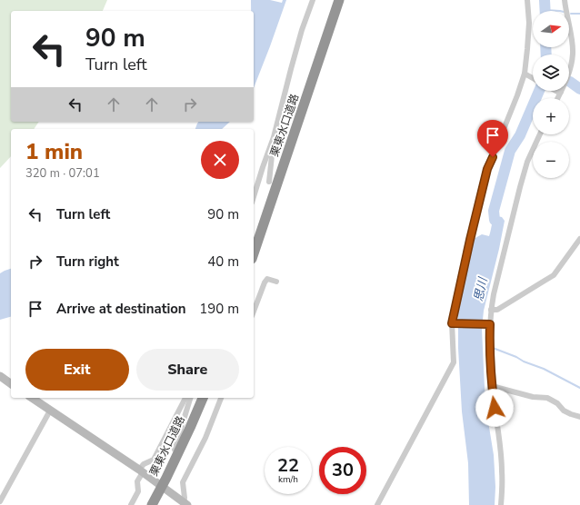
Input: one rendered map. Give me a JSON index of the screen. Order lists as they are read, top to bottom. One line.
{"streets":{"highway":["栗東水口道路"]},"water":["思川"],"north":"right","page":{"map_buttons":["+","−"],"turn":["90 m","Turn left"],"heading":["1 min","320 m · 07:01"],"list":[{"name":"Turn left","value":"90 m"},{"name":"Turn right","value":"40 m"},{"name":"Arrive at destination","value":"190 m"}],"buttons":["Exit","Share"],"speed":"22 km/h","limit":"30"}}
